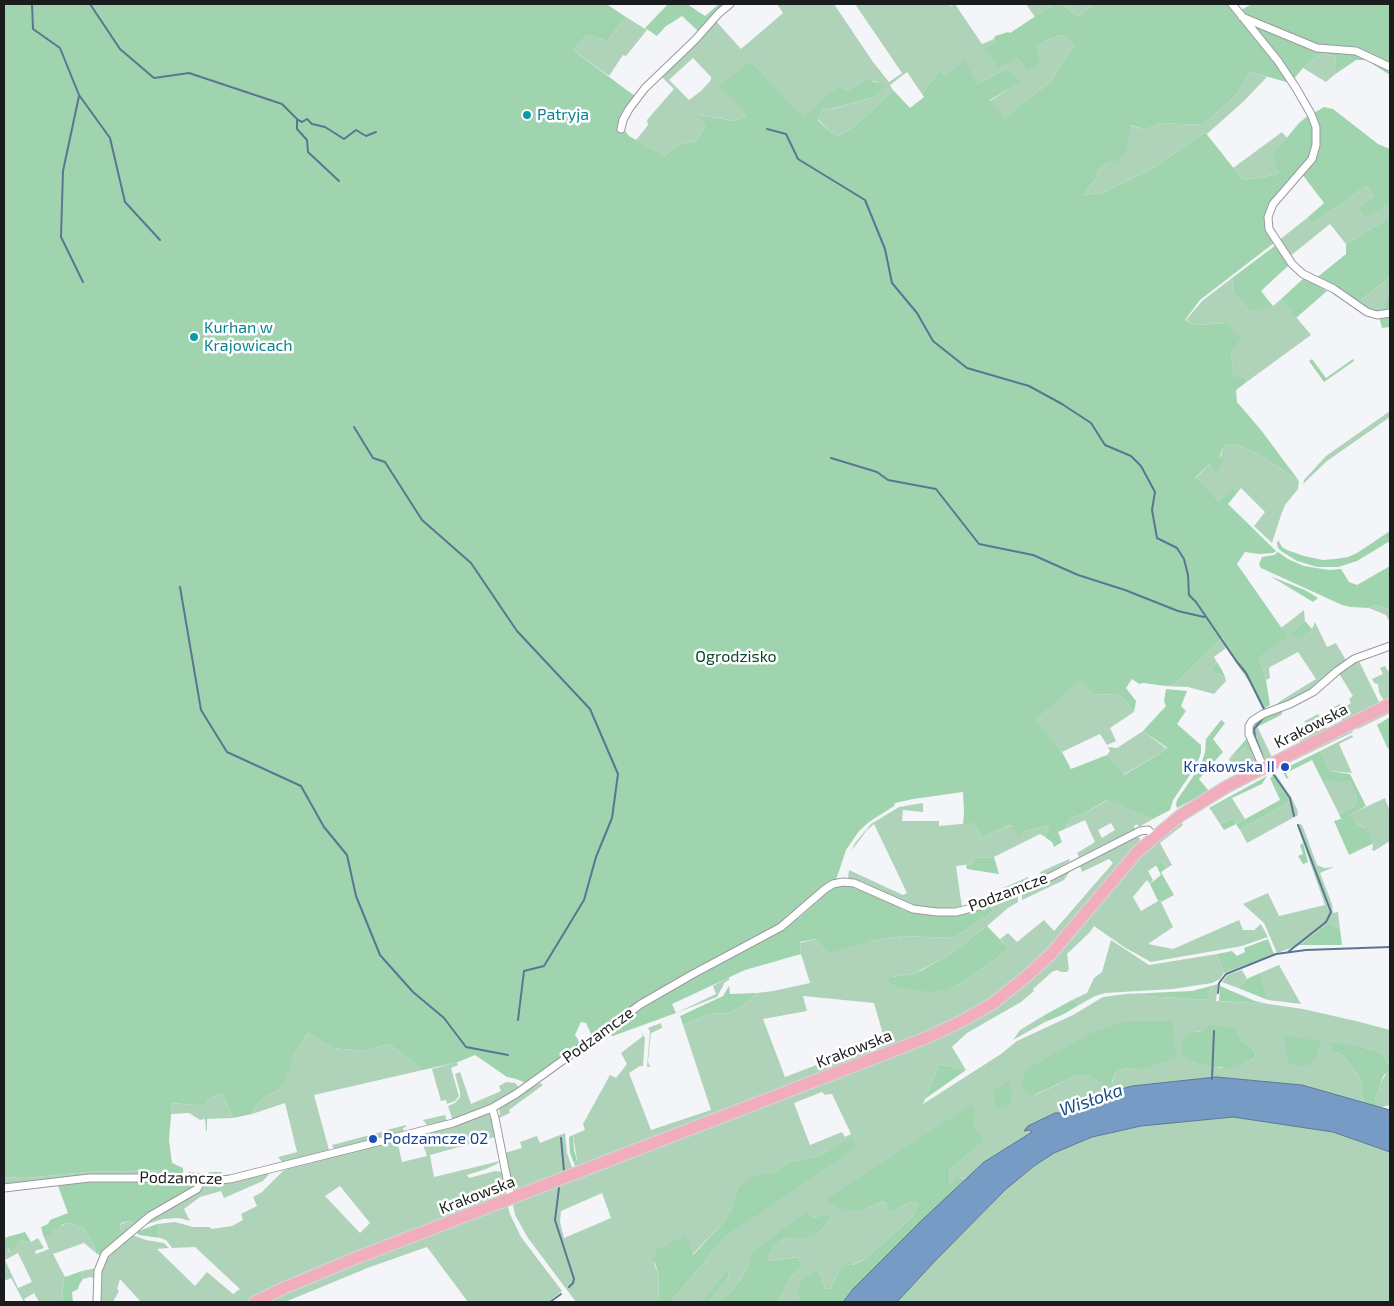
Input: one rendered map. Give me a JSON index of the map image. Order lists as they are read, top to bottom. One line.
{"streets":{"main road":["Krakowska"],"street":["Podzamcze"]},"crossings":[["Krakowska","Podzamcze"]],"water":["Wisłoka"],"parks":["Ogrodzisko"],"places":["Patryja","Kurhan w Krajowicach","Krakowska II","Podzamcze 02"]}
